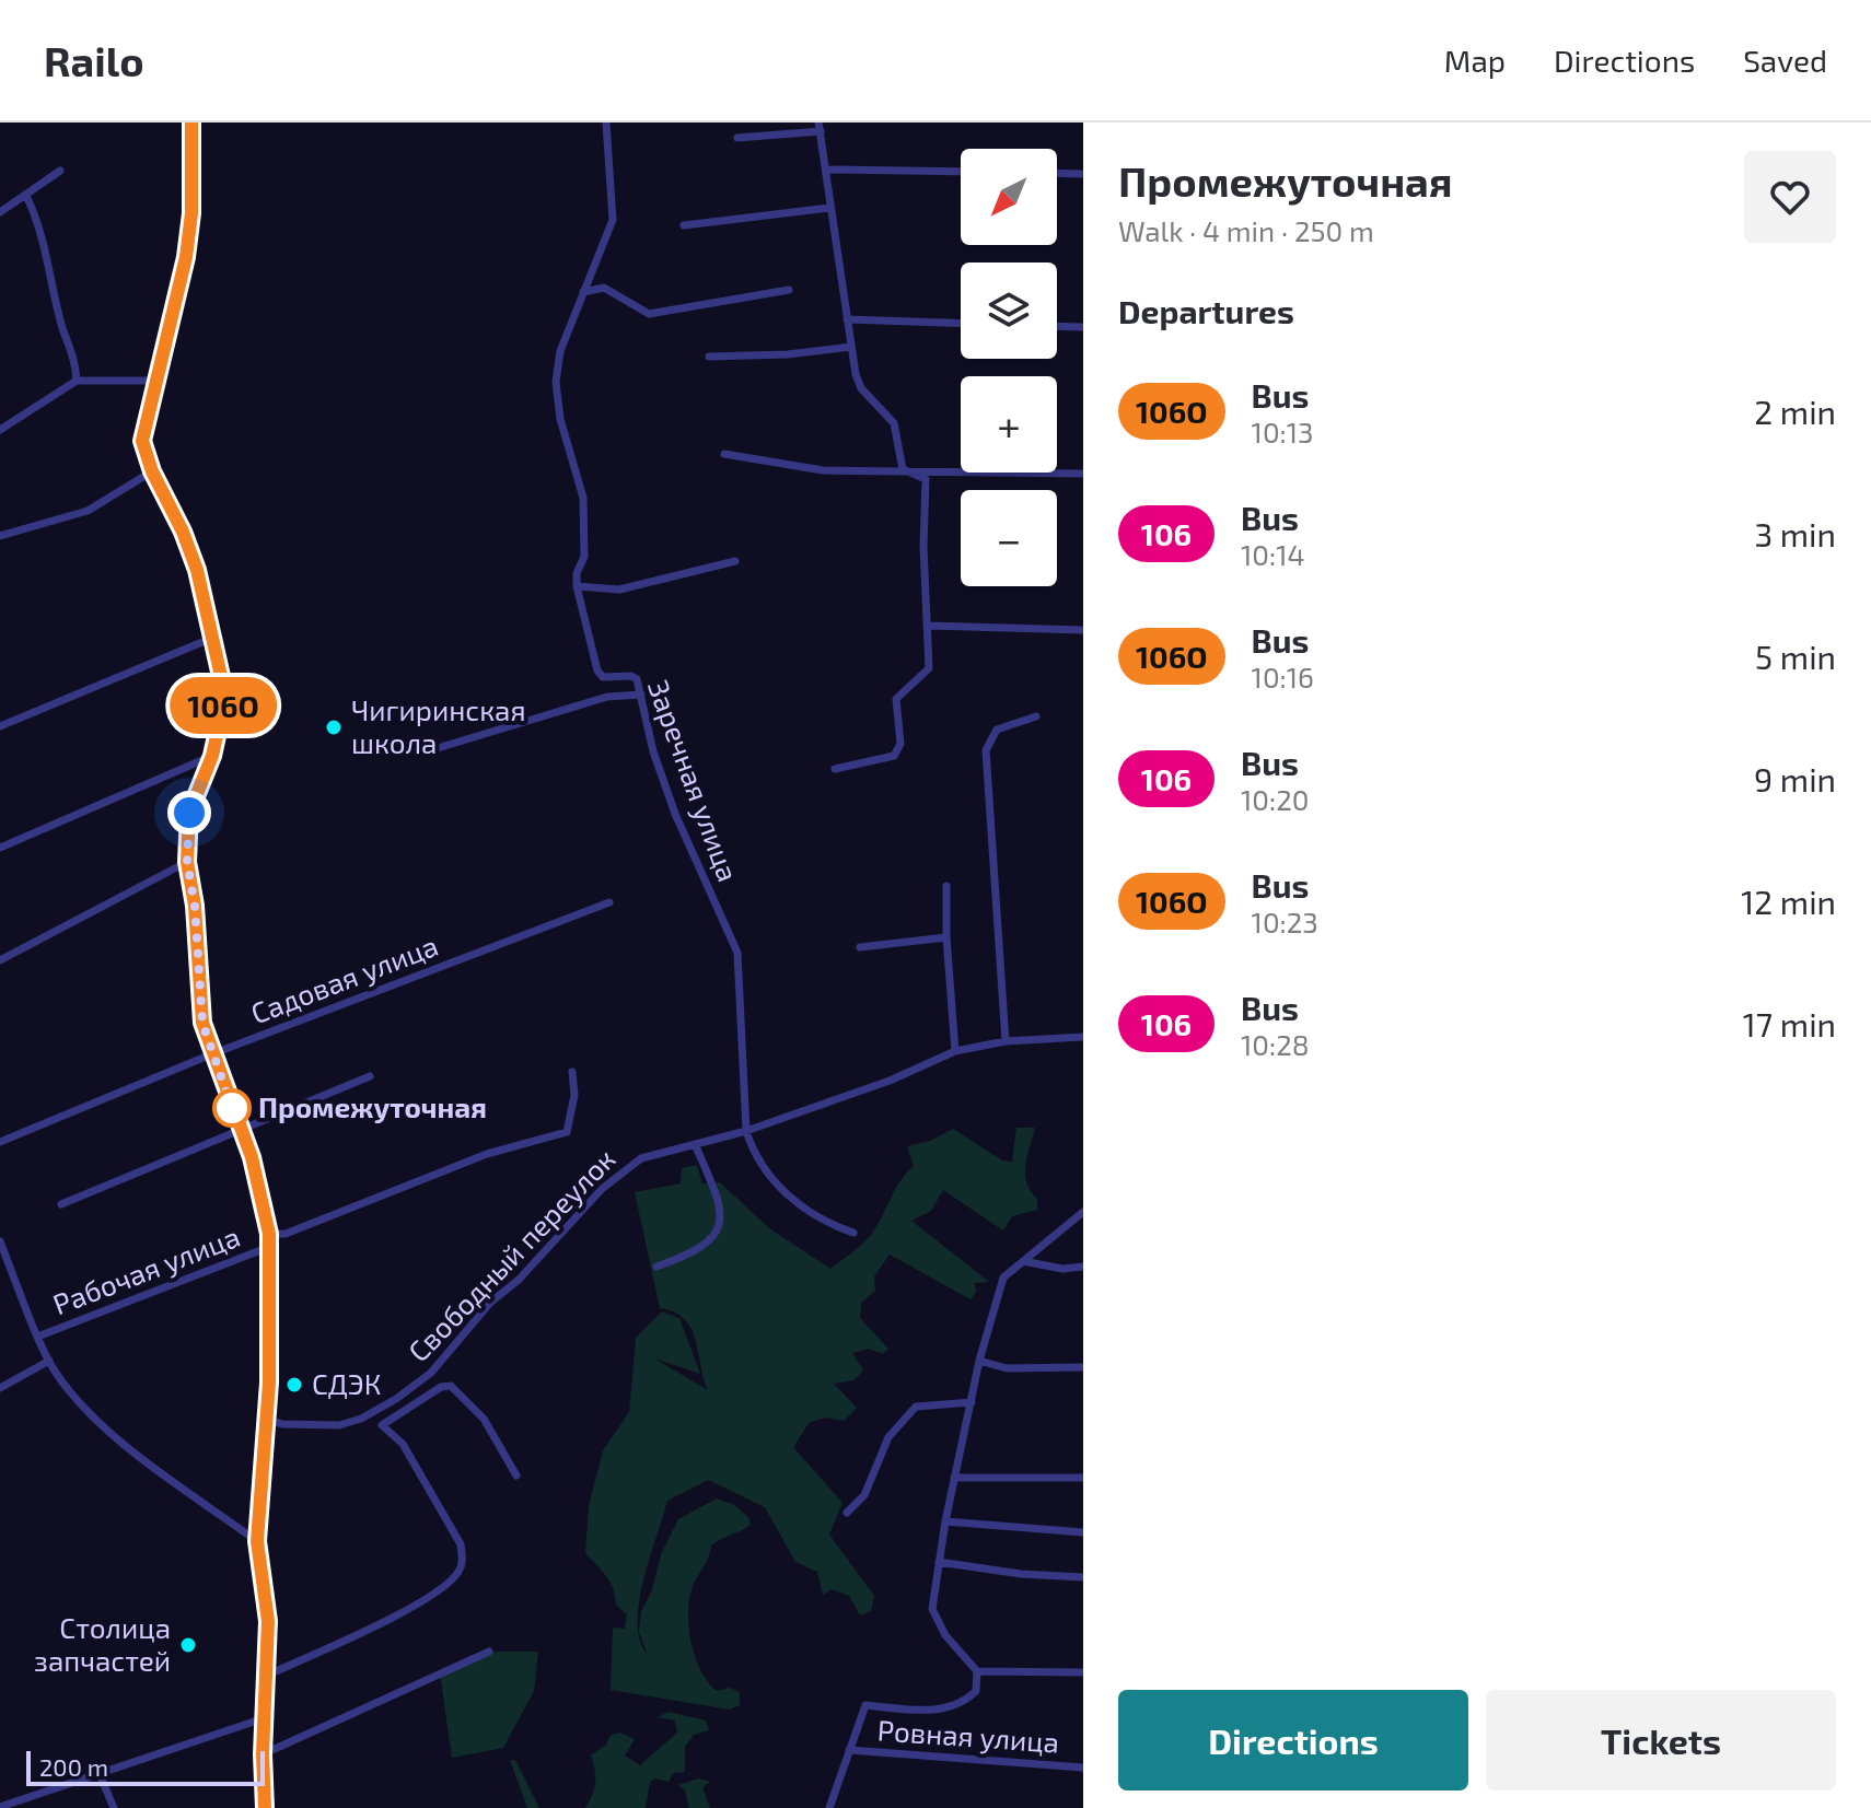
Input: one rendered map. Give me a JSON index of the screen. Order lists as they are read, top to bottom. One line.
{"streets":{"street":["Заречная улица","Садовая улица","Свободный переулок","Рабочая улица","Ровная улица"]},"crossings":[["Заречная улица","Свободный переулок"]],"places":["Чигиринская школа","Промежуточная","СДЭК","Столица запчастей"],"lines":["bus line 106О"],"scale_bar":"200 m","north":"bottom left","page":{"header":"Railo","nav":["Map","Directions","Saved"],"on_map":"106О","heading":[["Промежуточная","Walk · 4 min · 250 m"],"Departures"],"map_buttons":["+","−"],"list":[{"mark":"106О","name":"Bus","note":"10:13","value":"2 min"},{"mark":"106","name":"Bus","note":"10:14","value":"3 min"},{"mark":"106О","name":"Bus","note":"10:16","value":"5 min"},{"mark":"106","name":"Bus","note":"10:20","value":"9 min"},{"mark":"106О","name":"Bus","note":"10:23","value":"12 min"},{"mark":"106","name":"Bus","note":"10:28","value":"17 min"}],"buttons":["Directions","Tickets"],"scale":"200 m"}}
